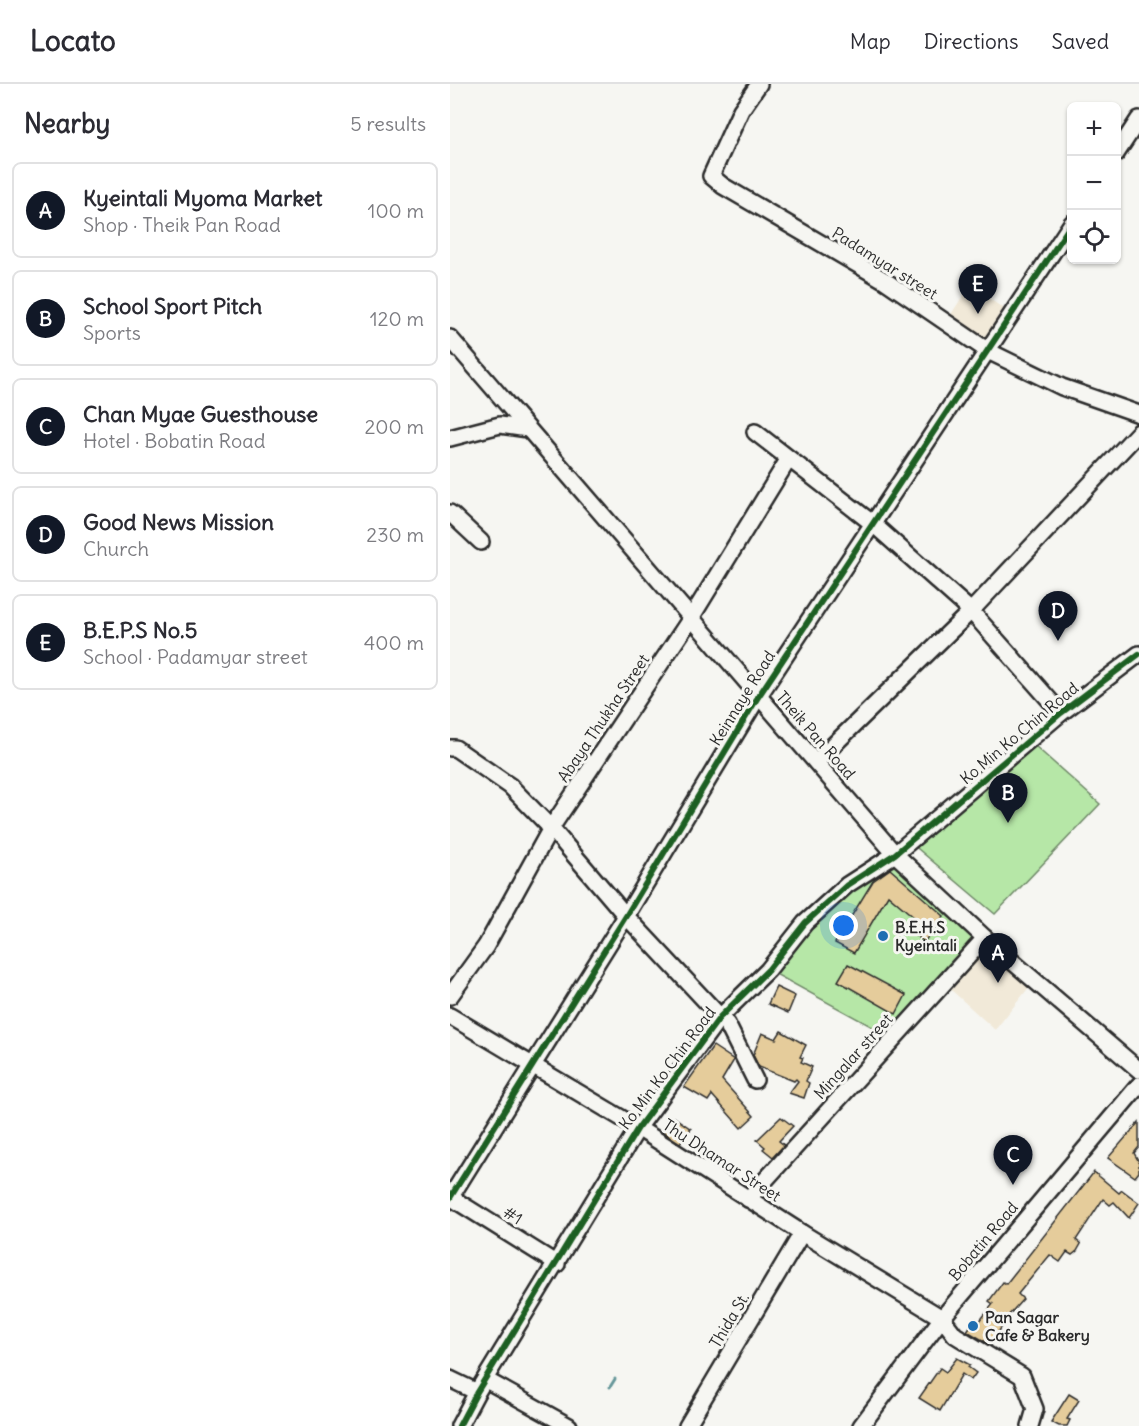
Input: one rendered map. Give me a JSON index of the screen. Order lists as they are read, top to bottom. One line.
{"streets":{"street":["Padamyar street","Keinnaye Road","Abaya Thukha Street","Ko Min Ko Chin Road","Theik Pan Road","Mingalar street","Thu Dhamar Street","#1","Bobatin Road","Thida St."]},"crossings":[["Padamyar street","Keinnaye Road"],["Keinnaye Road","Theik Pan Road"],["Keinnaye Road","Thu Dhamar Street"],["Keinnaye Road","#1"],["Abaya Thukha Street","Theik Pan Road"],["Ko Min Ko Chin Road","Theik Pan Road"],["Ko Min Ko Chin Road","Thu Dhamar Street"],["Ko Min Ko Chin Road","#1"],["Theik Pan Road","Mingalar street"],["Mingalar street","Thu Dhamar Street"],["Thu Dhamar Street","Bobatin Road"],["Thu Dhamar Street","Thida St."]],"places":["B.E.H.S Kyeintali","Pan Sagar Cafe & Bakery"],"page":{"header":"Locato","nav":["Map","Directions","Saved"],"heading":["Nearby","5 results"],"map_buttons":["+","−"],"list":[{"mark":"A","name":"Kyeintali Myoma Market","note":"Shop · Theik Pan Road","value":"100 m"},{"mark":"B","name":"School Sport Pitch","note":"Sports","value":"120 m"},{"mark":"C","name":"Chan Myae Guesthouse","note":"Hotel · Bobatin Road","value":"200 m"},{"mark":"D","name":"Good News Mission","note":"Church","value":"230 m"},{"mark":"E","name":"B.E.P.S No.5","note":"School · Padamyar street","value":"400 m"}],"pins":["E","D","B","A","C"]}}
